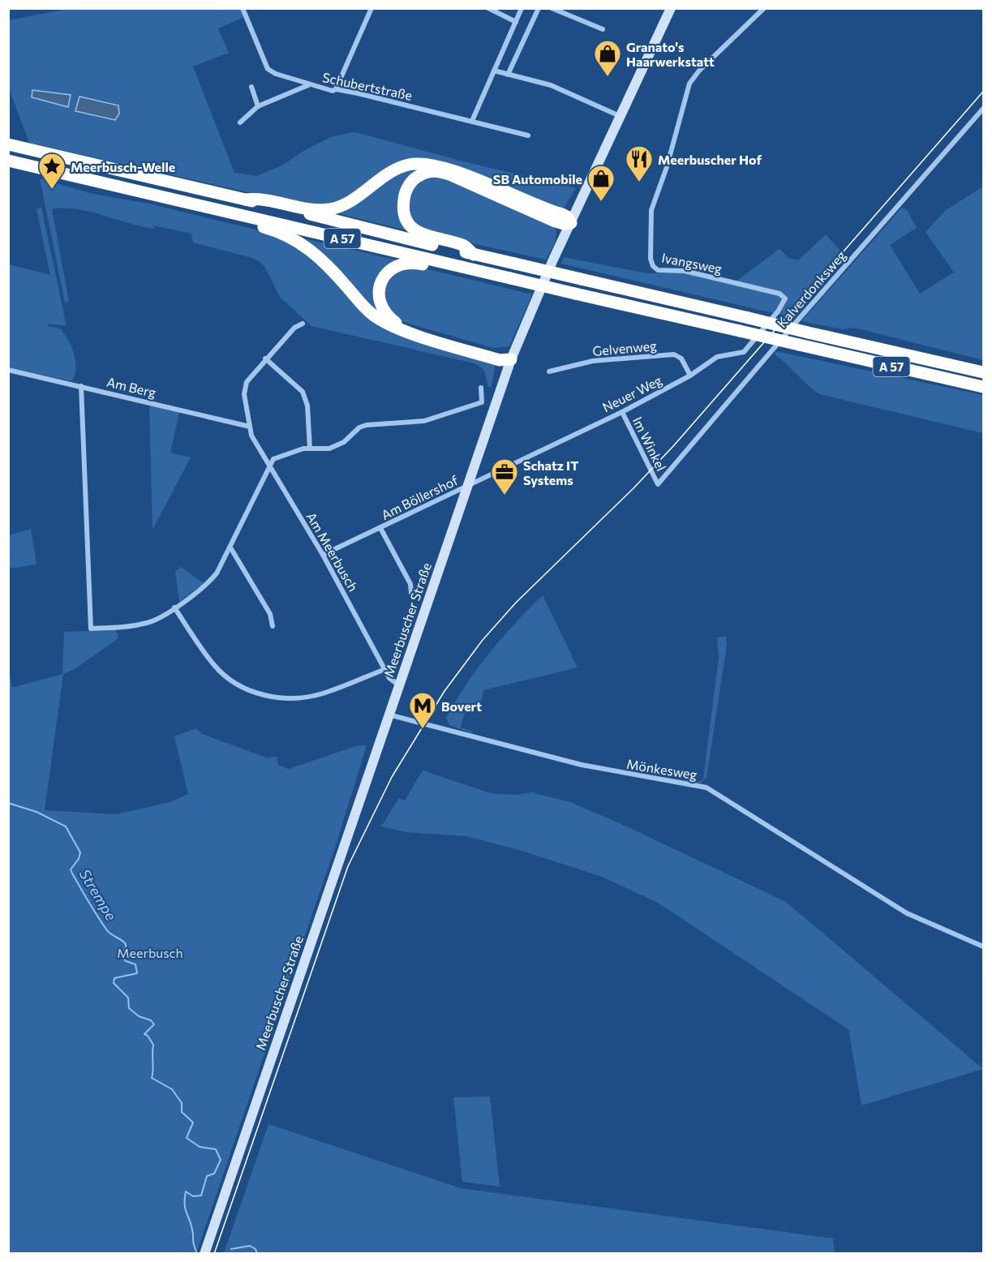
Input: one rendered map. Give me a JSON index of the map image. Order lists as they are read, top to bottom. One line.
{"streets":{"highway":["A 57"],"main road":["Meerbuscher Straße"],"street":["Schubertstraße","Ivangsweg","Kalverdonksweg","Gelvenweg","Am Berg","Neuer Weg","Im Winkel","Am Böllershof","Am Meerbusch","Mönkesweg"]},"crossings":[["Ivangsweg","Neuer Weg"],["Kalverdonksweg","Im Winkel"],["Gelvenweg","Neuer Weg"],["Am Berg","Am Meerbusch"],["Neuer Weg","Im Winkel"],["Neuer Weg","Am Böllershof"],["Neuer Weg","Meerbuscher Straße"],["Am Böllershof","Am Meerbusch"],["Am Böllershof","Meerbuscher Straße"],["Am Meerbusch","Meerbuscher Straße"],["Meerbuscher Straße","Mönkesweg"]],"water":["Strempe"],"parks":["Meerbusch"],"places":{"shop":["Granato's Haarwerkstatt","SB Automobile"],"restaurant":["Meerbuscher Hof"],"place":["Meerbusch-Welle"],"office":["Schatz IT Systems"],"metro station":["Bovert"]}}
